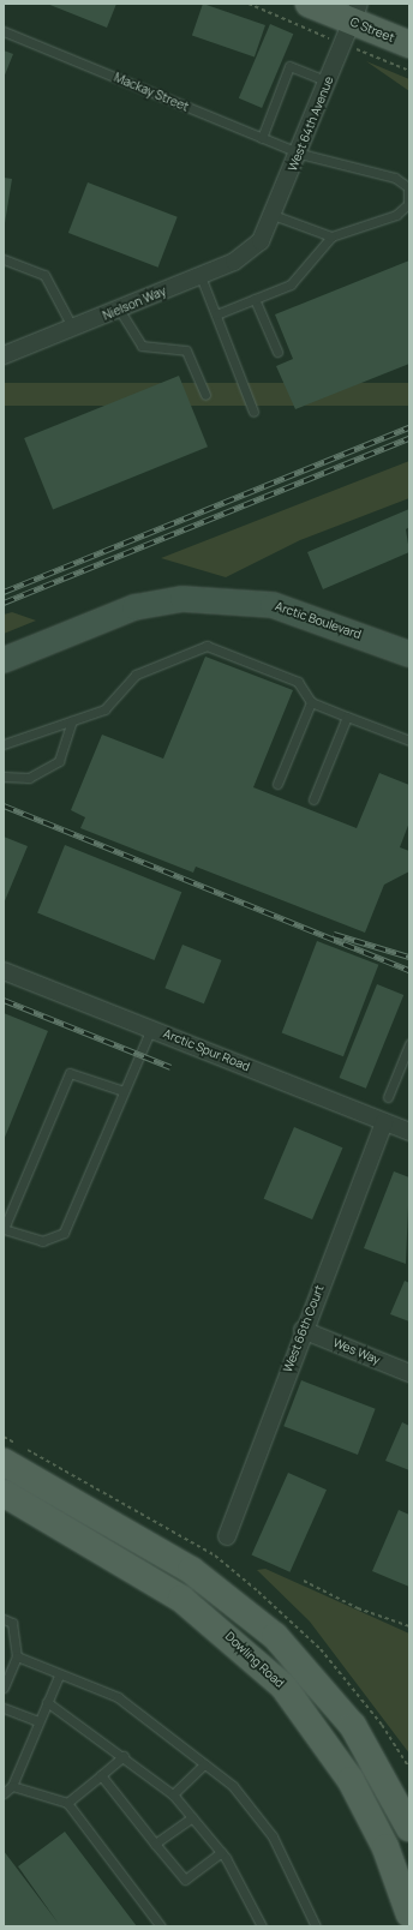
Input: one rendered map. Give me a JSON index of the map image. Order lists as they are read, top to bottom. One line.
{"streets":{"main road":["C Street","Arctic Boulevard","Dowling Road"],"street":["West 64th Avenue","Nielson Way","Arctic Spur Road","West 66th Court","Wes Way"],"lane":["Mackay Street"]},"crossings":[["C Street","West 64th Avenue"],["Mackay Street","West 64th Avenue"],["West 64th Avenue","Nielson Way"],["Arctic Spur Road","West 66th Court"],["West 66th Court","Wes Way"]]}
